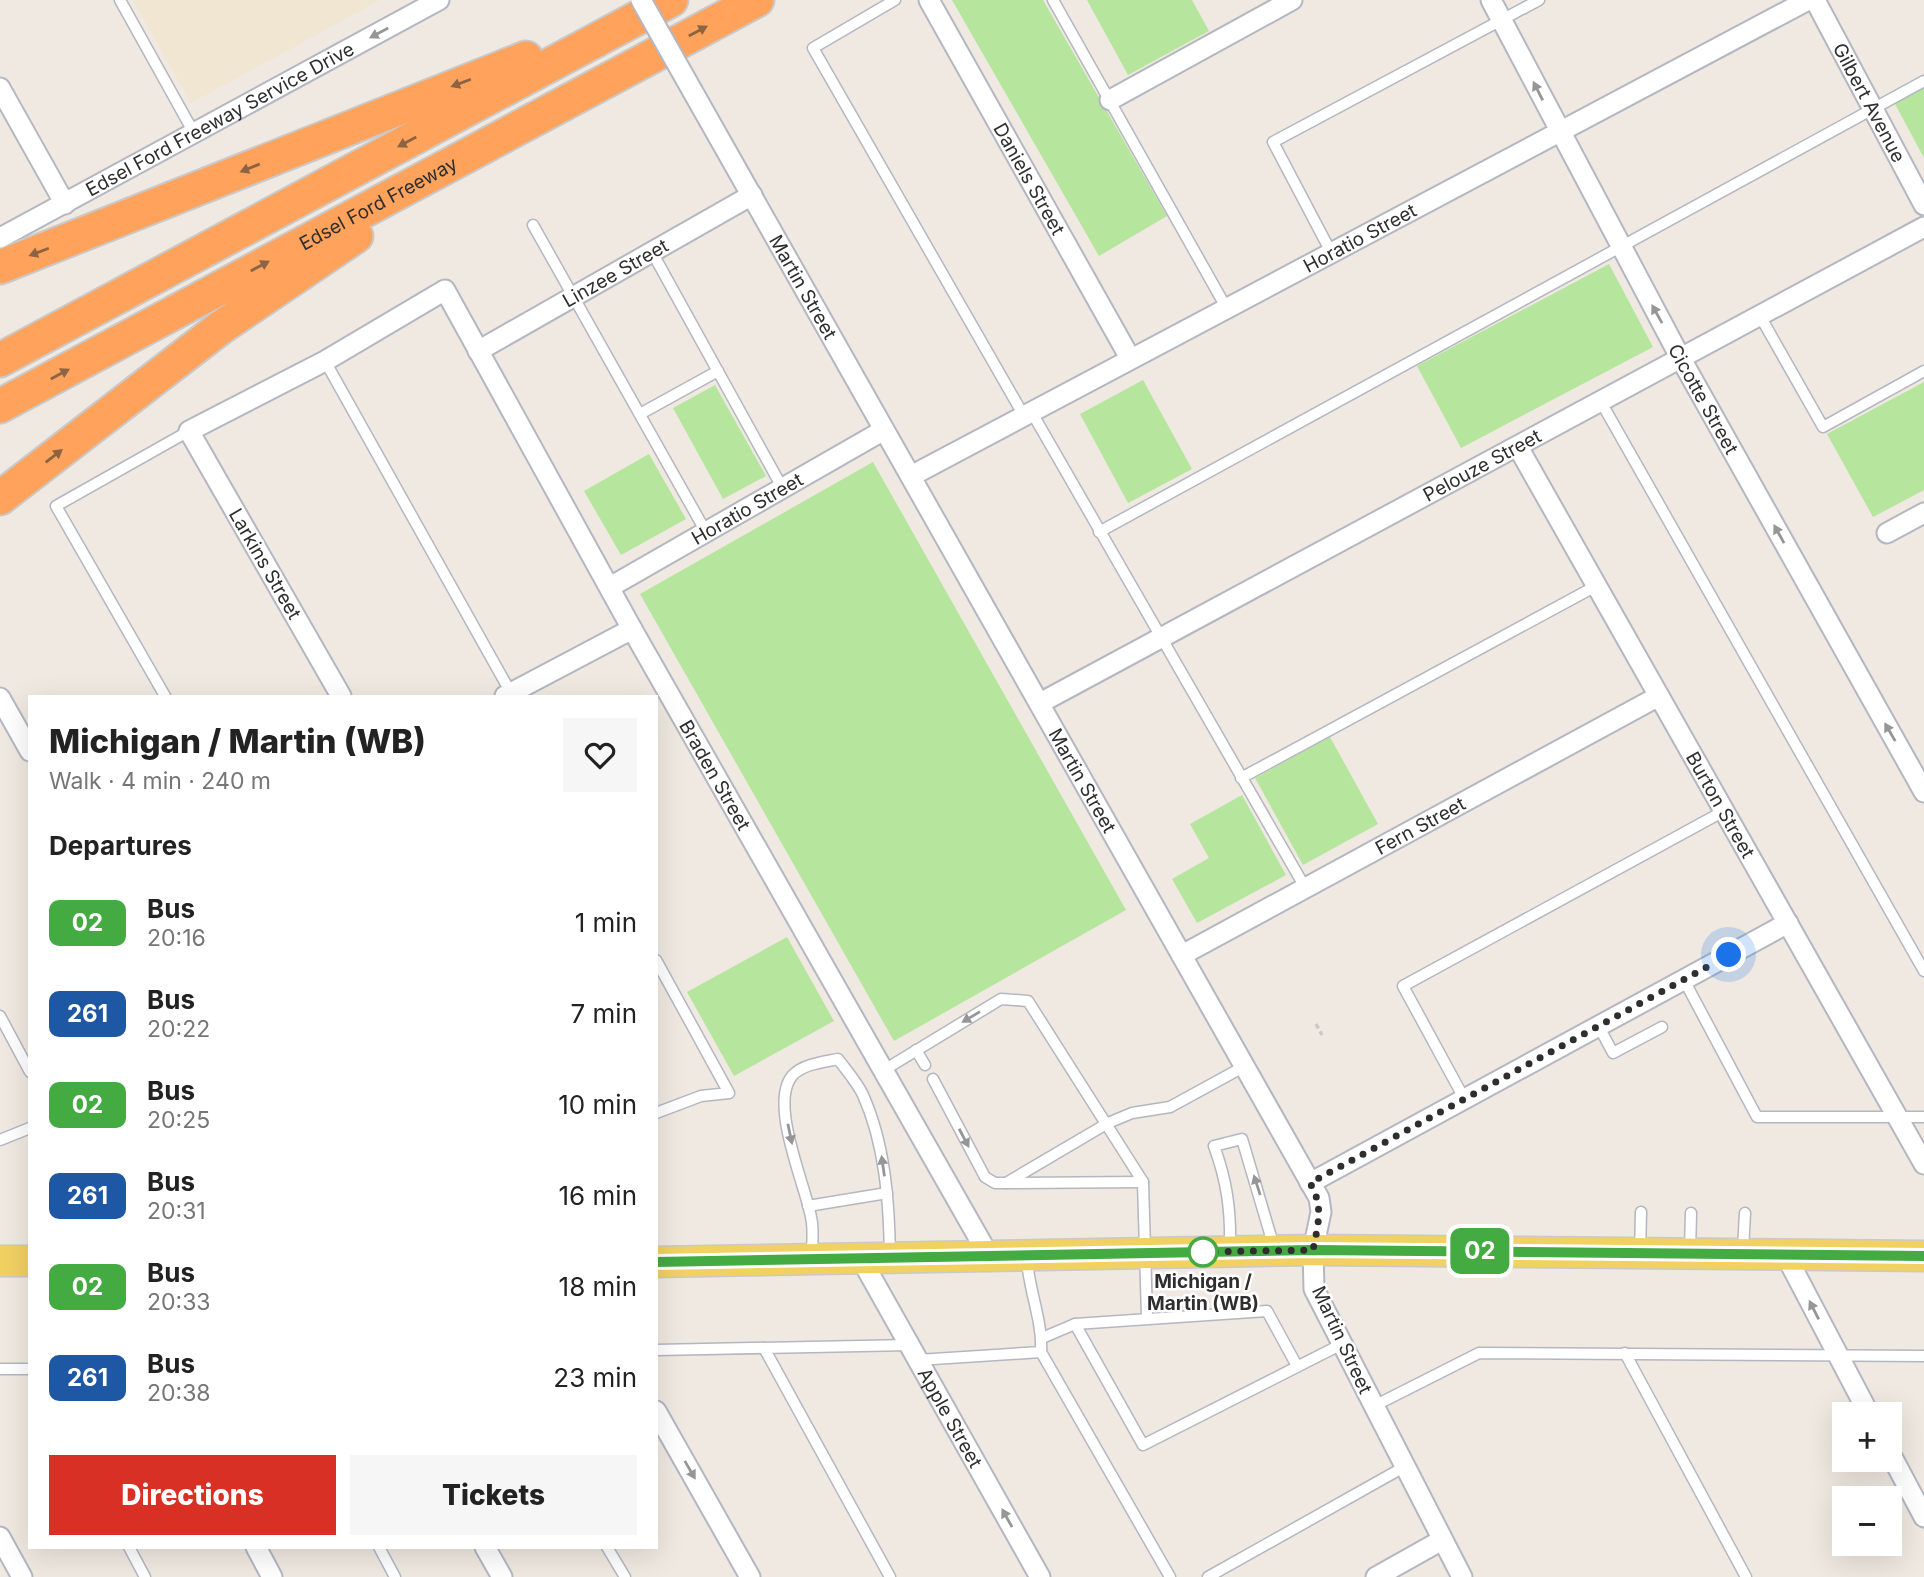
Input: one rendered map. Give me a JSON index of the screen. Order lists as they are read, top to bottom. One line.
{"streets":{"highway":["Edsel Ford Freeway"],"street":["Gilbert Avenue","Edsel Ford Freeway Service Drive","Daniels Street","Horatio Street","Linzee Street","Martin Street","Cicotte Street","Pelouze Street","Larkins Street","Braden Street","Burton Street","Fern Street","Apple Street"]},"crossings":[["Daniels Street","Horatio Street"],["Horatio Street","Martin Street"],["Horatio Street","Cicotte Street"],["Horatio Street","Braden Street"],["Linzee Street","Martin Street"],["Linzee Street","Braden Street"],["Martin Street","Pelouze Street"],["Martin Street","Fern Street"],["Cicotte Street","Pelouze Street"],["Pelouze Street","Burton Street"],["Burton Street","Fern Street"]],"one_way":["Edsel Ford Freeway Service Drive","Cicotte Street","Apple Street"],"places":["Michigan / Martin (WB)"],"lines":["bus line 02"],"page":{"on_map":"02","heading":[["Michigan / Martin (WB)","Walk · 4 min · 240 m"],"Departures"],"list":[{"mark":"02","name":"Bus","note":"20:16","value":"1 min"},{"mark":"261","name":"Bus","note":"20:22","value":"7 min"},{"mark":"02","name":"Bus","note":"20:25","value":"10 min"},{"mark":"261","name":"Bus","note":"20:31","value":"16 min"},{"mark":"02","name":"Bus","note":"20:33","value":"18 min"},{"mark":"261","name":"Bus","note":"20:38","value":"23 min"}],"map_buttons":["+","−"],"buttons":["Directions","Tickets"]}}
